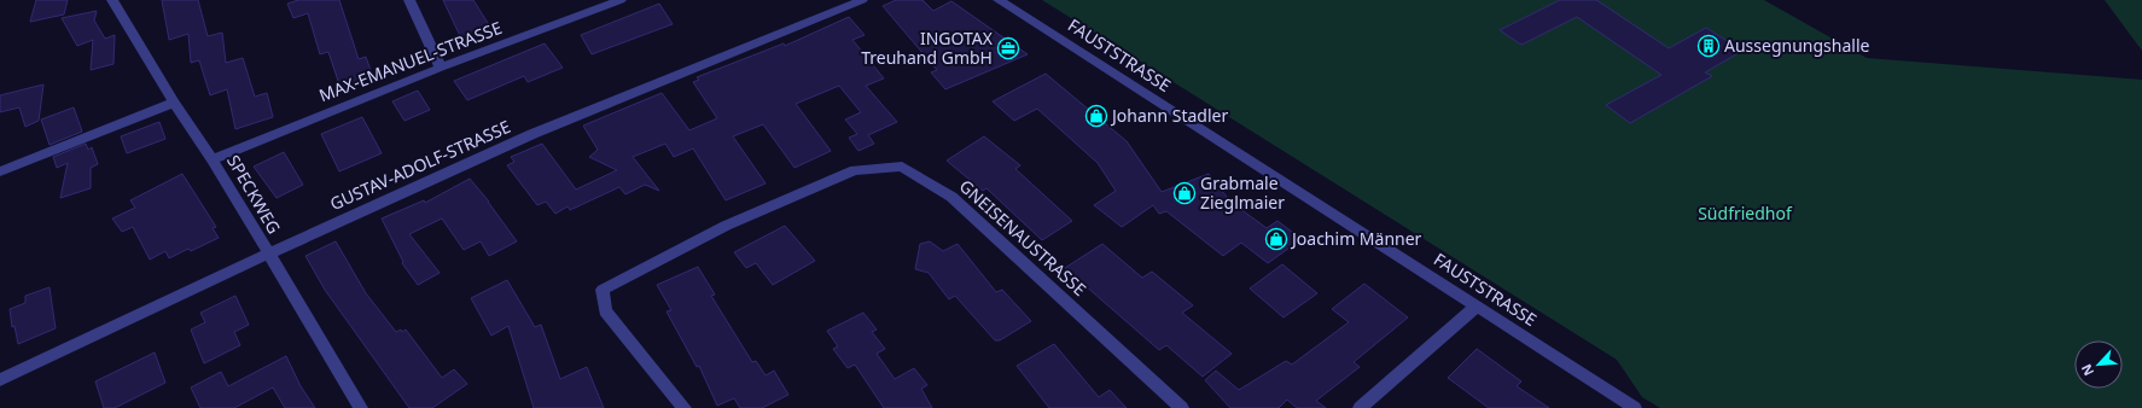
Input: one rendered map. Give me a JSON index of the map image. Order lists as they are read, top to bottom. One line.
{"streets":{"street":["FAUSTSTRASSE","MAX-EMANUEL-STRASSE","GUSTAV-ADOLF-STRASSE","SPECKWEG","GNEISENAUSTRASSE"]},"crossings":[["MAX-EMANUEL-STRASSE","SPECKWEG"],["GUSTAV-ADOLF-STRASSE","SPECKWEG"]],"parks":["Südfriedhof"],"places":{"building":["Aussegnungshalle"],"office":["INGOTAX Treuhand GmbH"],"shop":["Johann Stadler","Grabmale Zieglmaier","Joachim Männer"]},"north":"bottom left"}
